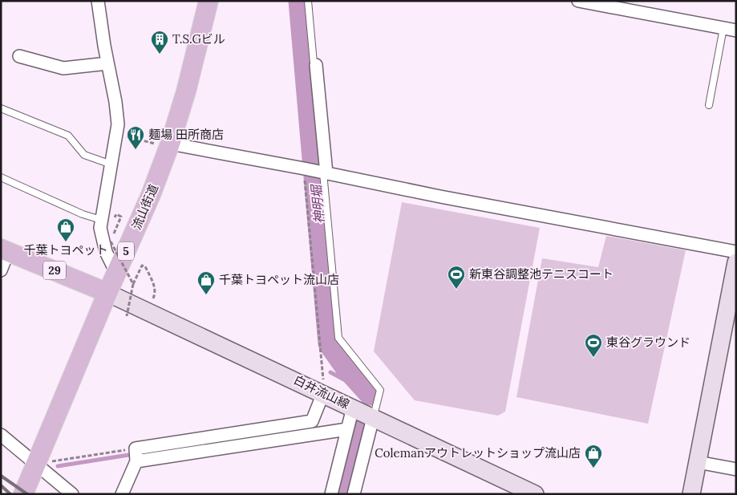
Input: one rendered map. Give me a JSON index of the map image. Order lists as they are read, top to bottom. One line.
{"streets":{"main road":["流山街道","5","29","白井流山線"]},"crossings":[["流山街道","29"],["流山街道","白井流山線"],["29","白井流山線"]],"water":["神明堀"],"places":{"building":["T.S.Gビル"],"restaurant":["麺場 田所商店"],"shop":["千葉トヨペット","千葉トヨペット流山店","Colemanアウトレットショップ流山店"],"sports":["新東谷調整池テニスコート","東谷グラウンド"]}}
